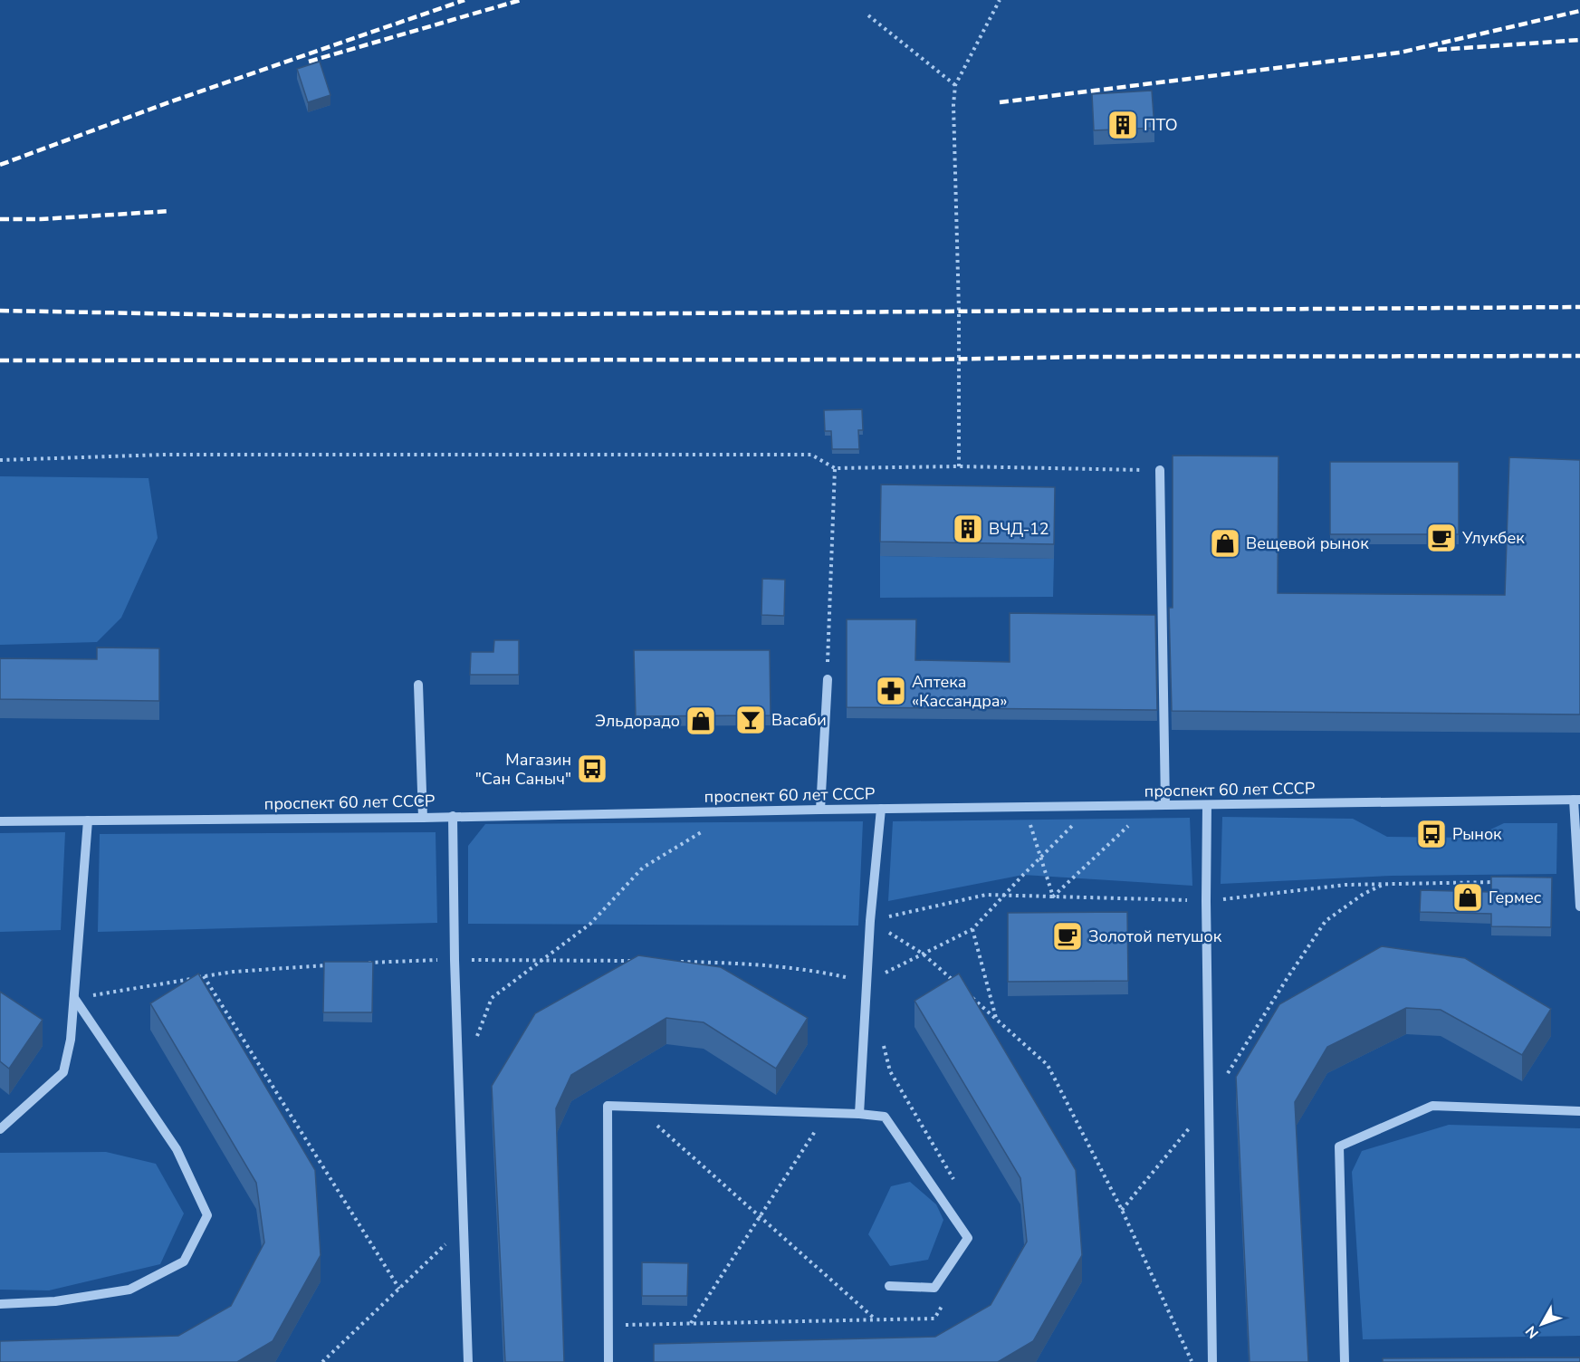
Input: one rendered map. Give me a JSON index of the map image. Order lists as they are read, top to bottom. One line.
{"streets":{"street":["проспект 60 лет СССР"]},"places":{"building":["ПТО","ВЧД-12"],"cafe":["Улукбек","Золотой петушок"],"shop":["Вещевой рынок","Эльдорадо","Гермес"],"pharmacy":["Аптека «Кассандра»"],"bar":["Васаби"],"bus stop":["Магазин \"Сан Саныч\"","Рынок"]},"north":"bottom left"}
